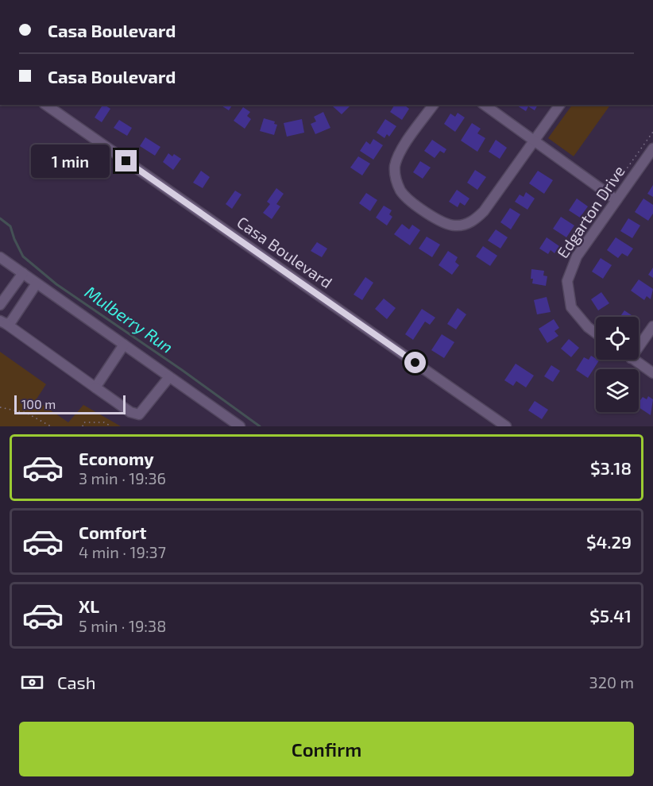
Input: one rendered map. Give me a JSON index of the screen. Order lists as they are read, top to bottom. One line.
{"streets":{"street":["Edgarton Drive","Casa Boulevard"]},"water":["Mulberry Run"],"scale_bar":"100 m","page":{"banner":["Casa Boulevard","Casa Boulevard"],"bubble":"1 min","scale":"100 m","list":[{"name":"Economy","note":"3 min · 19:36","value":"$3.18"},{"name":"Comfort","note":"4 min · 19:37","value":"$4.29"},{"name":"XL","note":"5 min · 19:38","value":"$5.41"}],"pay":["Cash","320 m"],"buttons":"Confirm"}}
